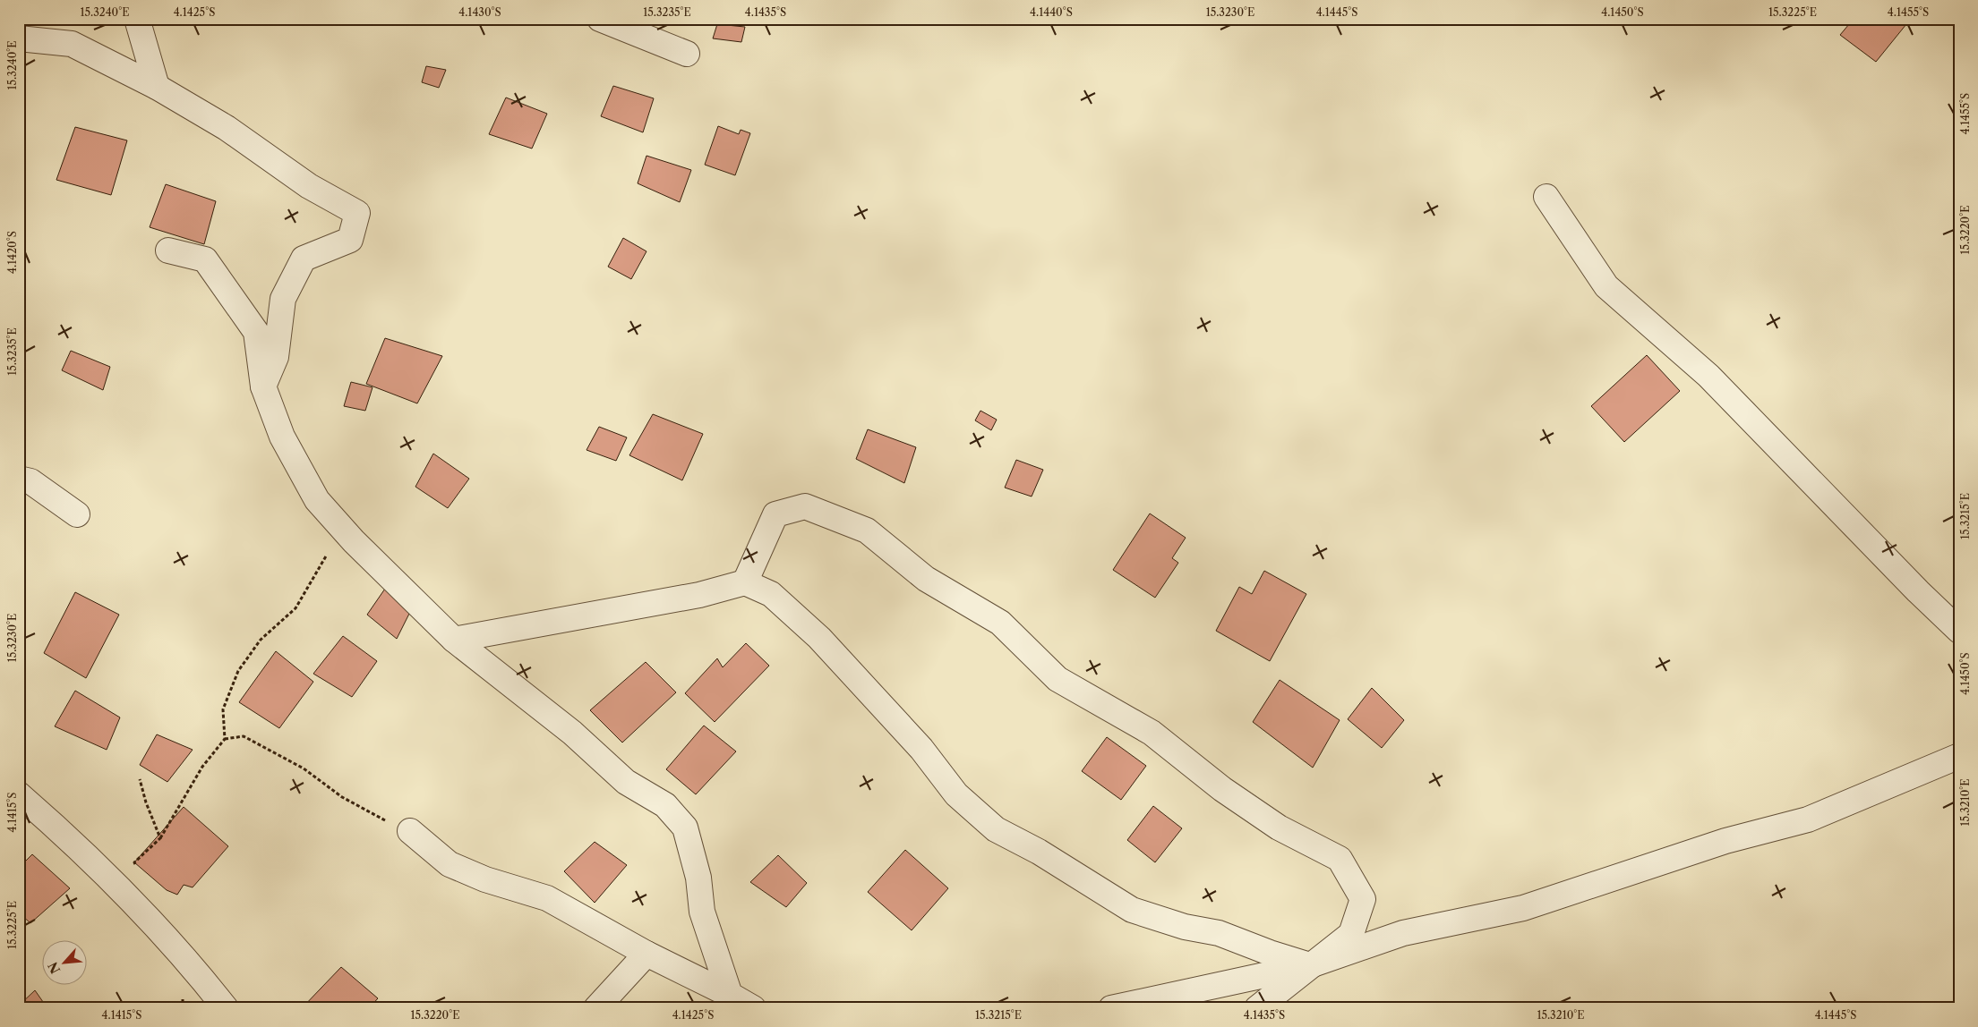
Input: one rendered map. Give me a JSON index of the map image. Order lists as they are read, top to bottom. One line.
{"north":"bottom left","coordinates":["15.3240°E","4.1425°S","4.1430°S","15.3235°E","4.1435°S","4.1440°S","15.3230°E","4.1445°S","4.1450°S","15.3225°E","4.1455°S","15.3220°E","4.1420°S","15.3215°E","15.3210°E","4.1415°S"]}
